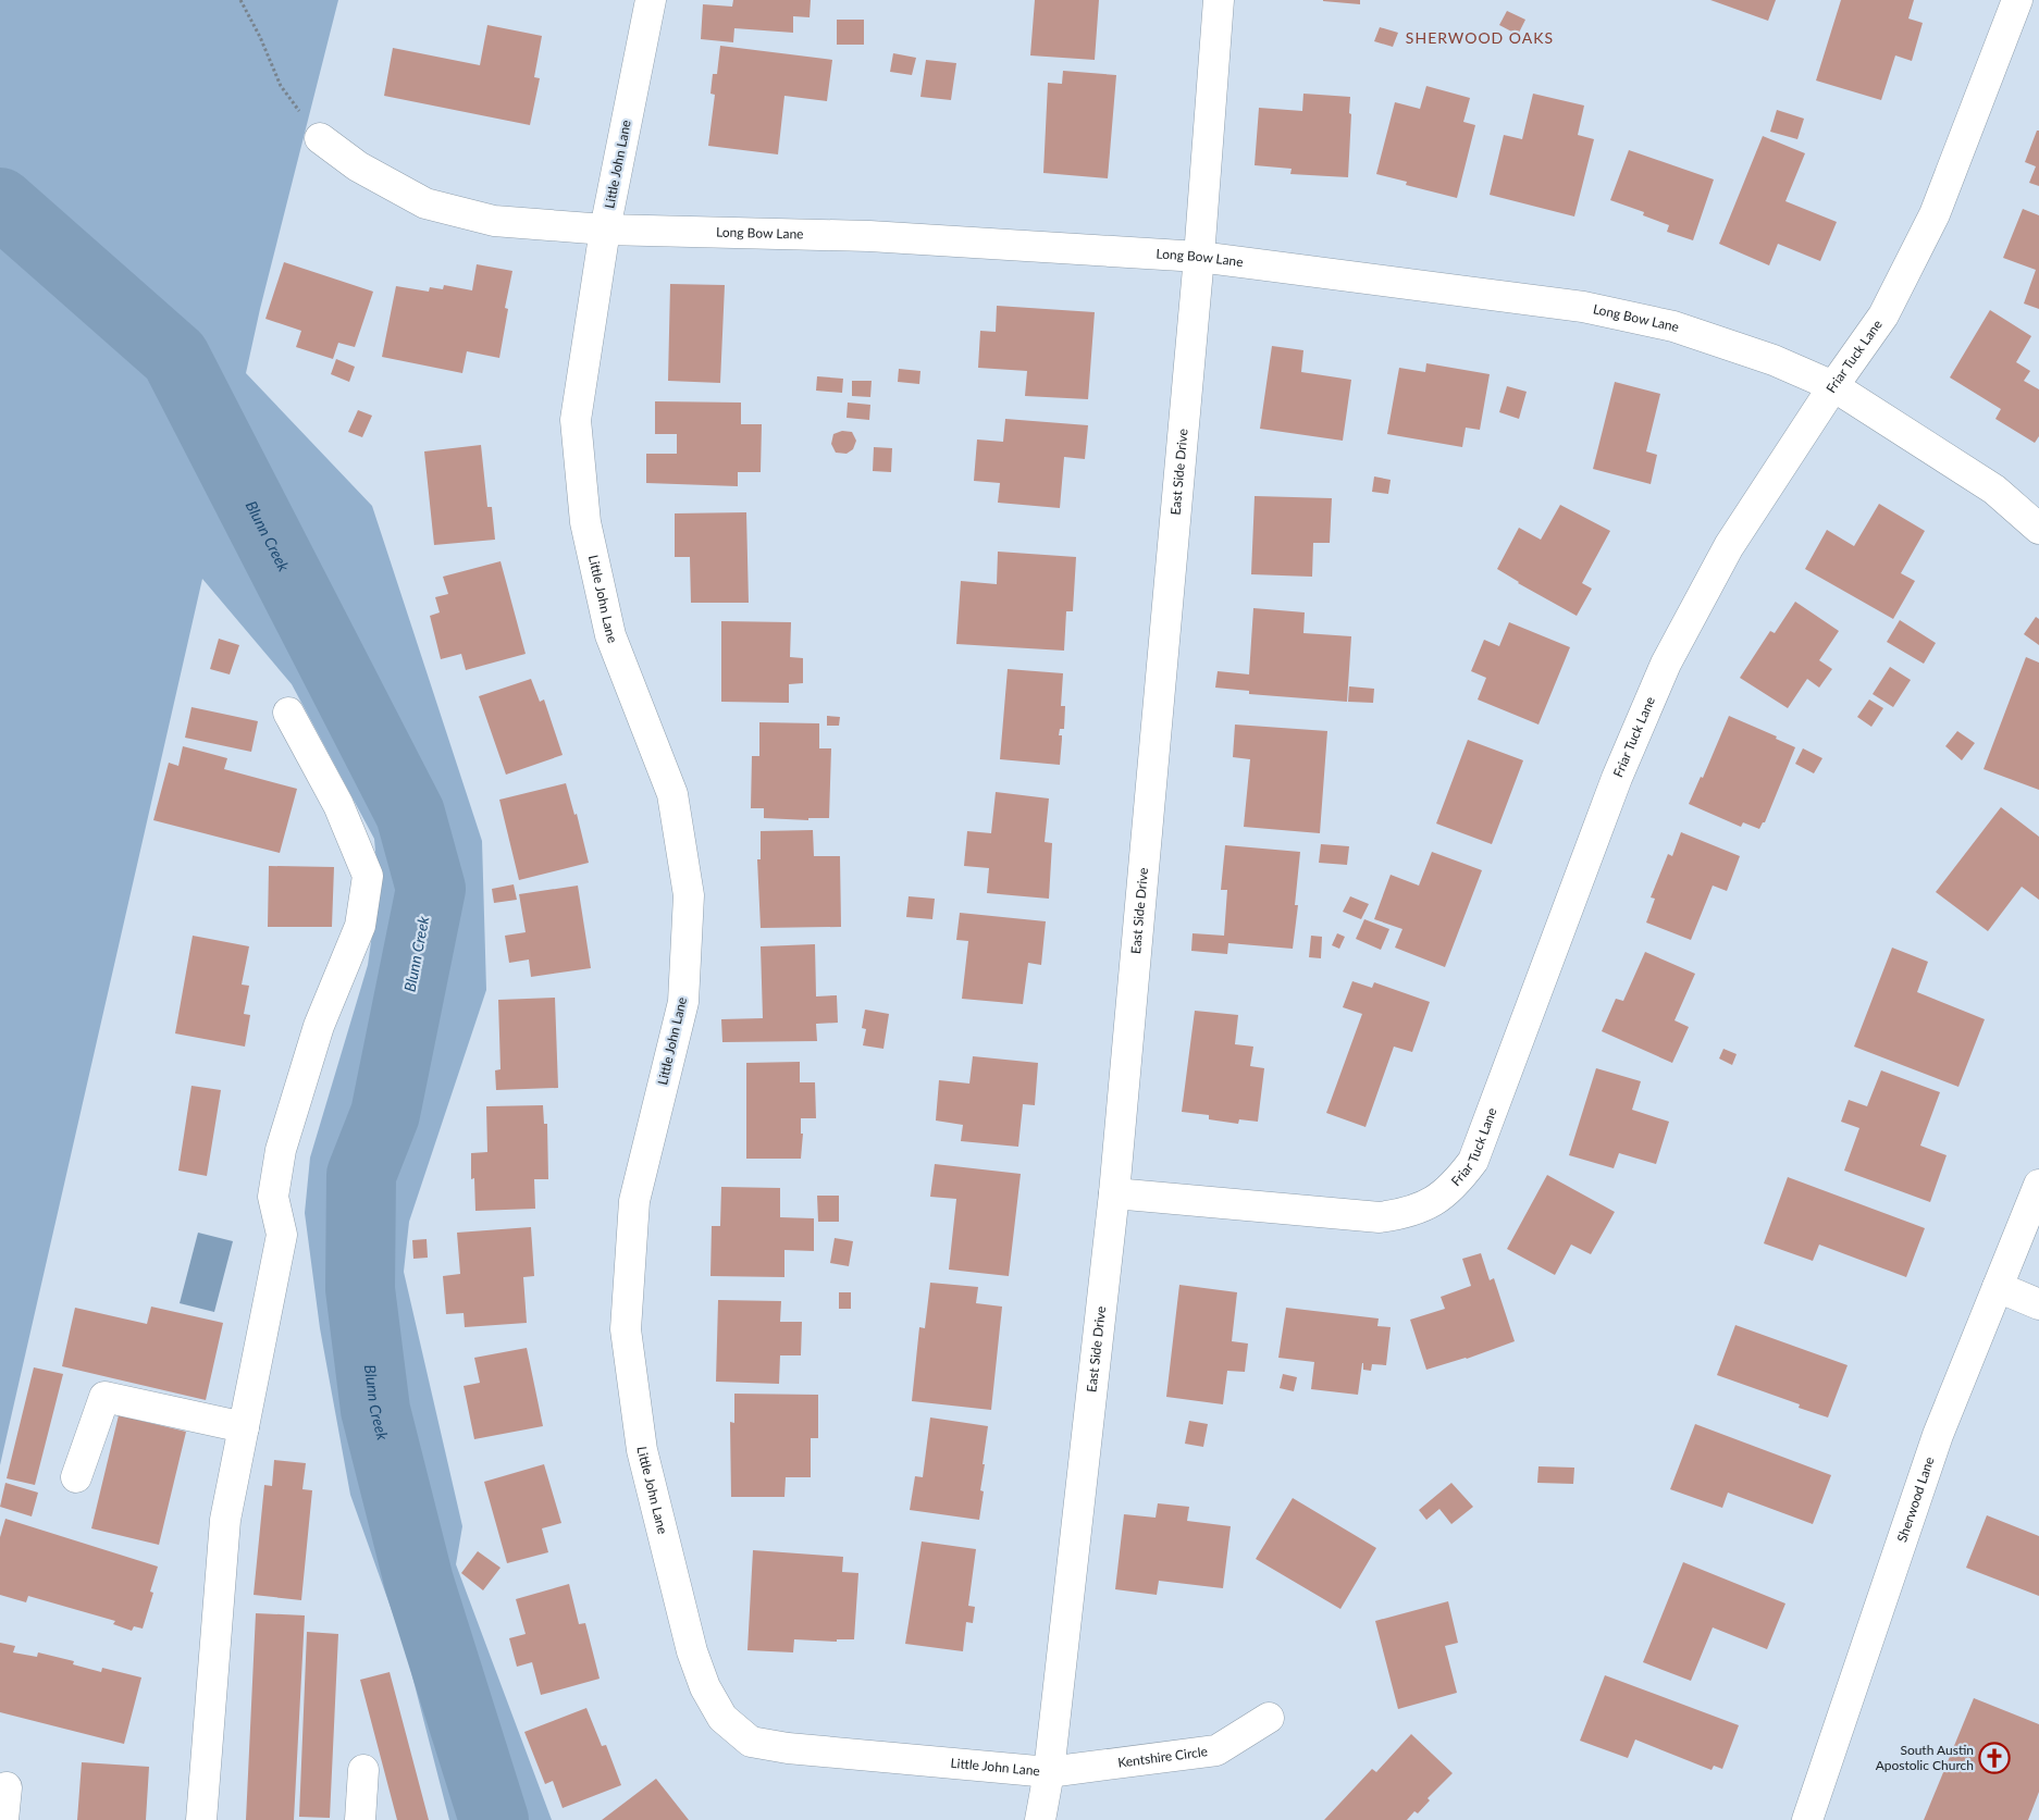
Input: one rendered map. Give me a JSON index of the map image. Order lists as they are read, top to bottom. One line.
{"streets":{"street":["Little John Lane","Long Bow Lane","Friar Tuck Lane","East Side Drive","Sherwood Lane","Kentshire Circle"]},"crossings":[["Little John Lane","Long Bow Lane"],["Little John Lane","East Side Drive"],["Little John Lane","Kentshire Circle"],["Long Bow Lane","Friar Tuck Lane"],["Long Bow Lane","East Side Drive"],["Friar Tuck Lane","East Side Drive"],["East Side Drive","Kentshire Circle"]],"districts":["SHERWOOD OAKS"],"water":["Blunn Creek"],"places":{"church":["South Austin Apostolic Church"]}}
